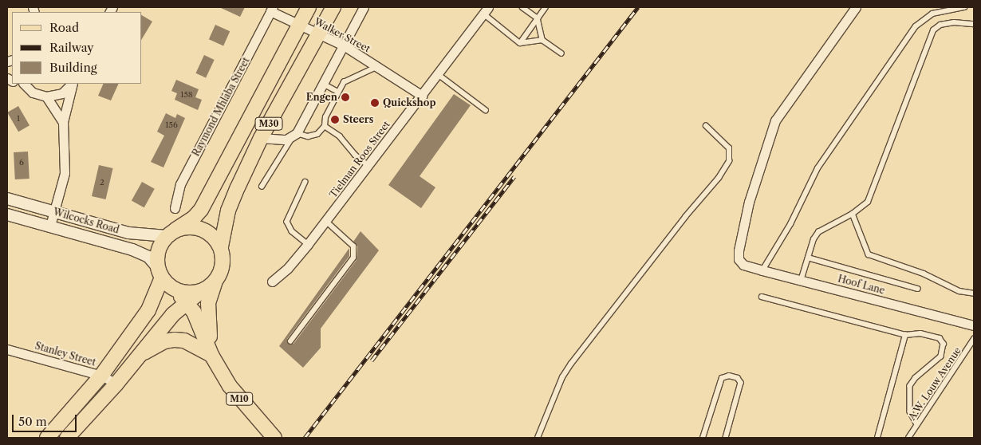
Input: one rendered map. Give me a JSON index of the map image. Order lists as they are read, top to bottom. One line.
{"streets":{"main road":["M30","M10"],"street":["Walker Street","Raymond Mhlaba Street","Tielman Roos Street","Wilcocks Road","Hoof Lane","Stanley Street"],"lane":["A.W. Louw Avenue"]},"crossings":[["Walker Street","Raymond Mhlaba Street"],["Walker Street","M30"],["Walker Street","Tielman Roos Street"],["M30","Wilcocks Road"],["M30","M10"],["Wilcocks Road","M10"]],"places":["Engen","Quickshop","Steers"],"house_numbers":["158","1","156","6","2"],"legend":["Road","Railway","Building"],"scale_bar":"50 m"}
